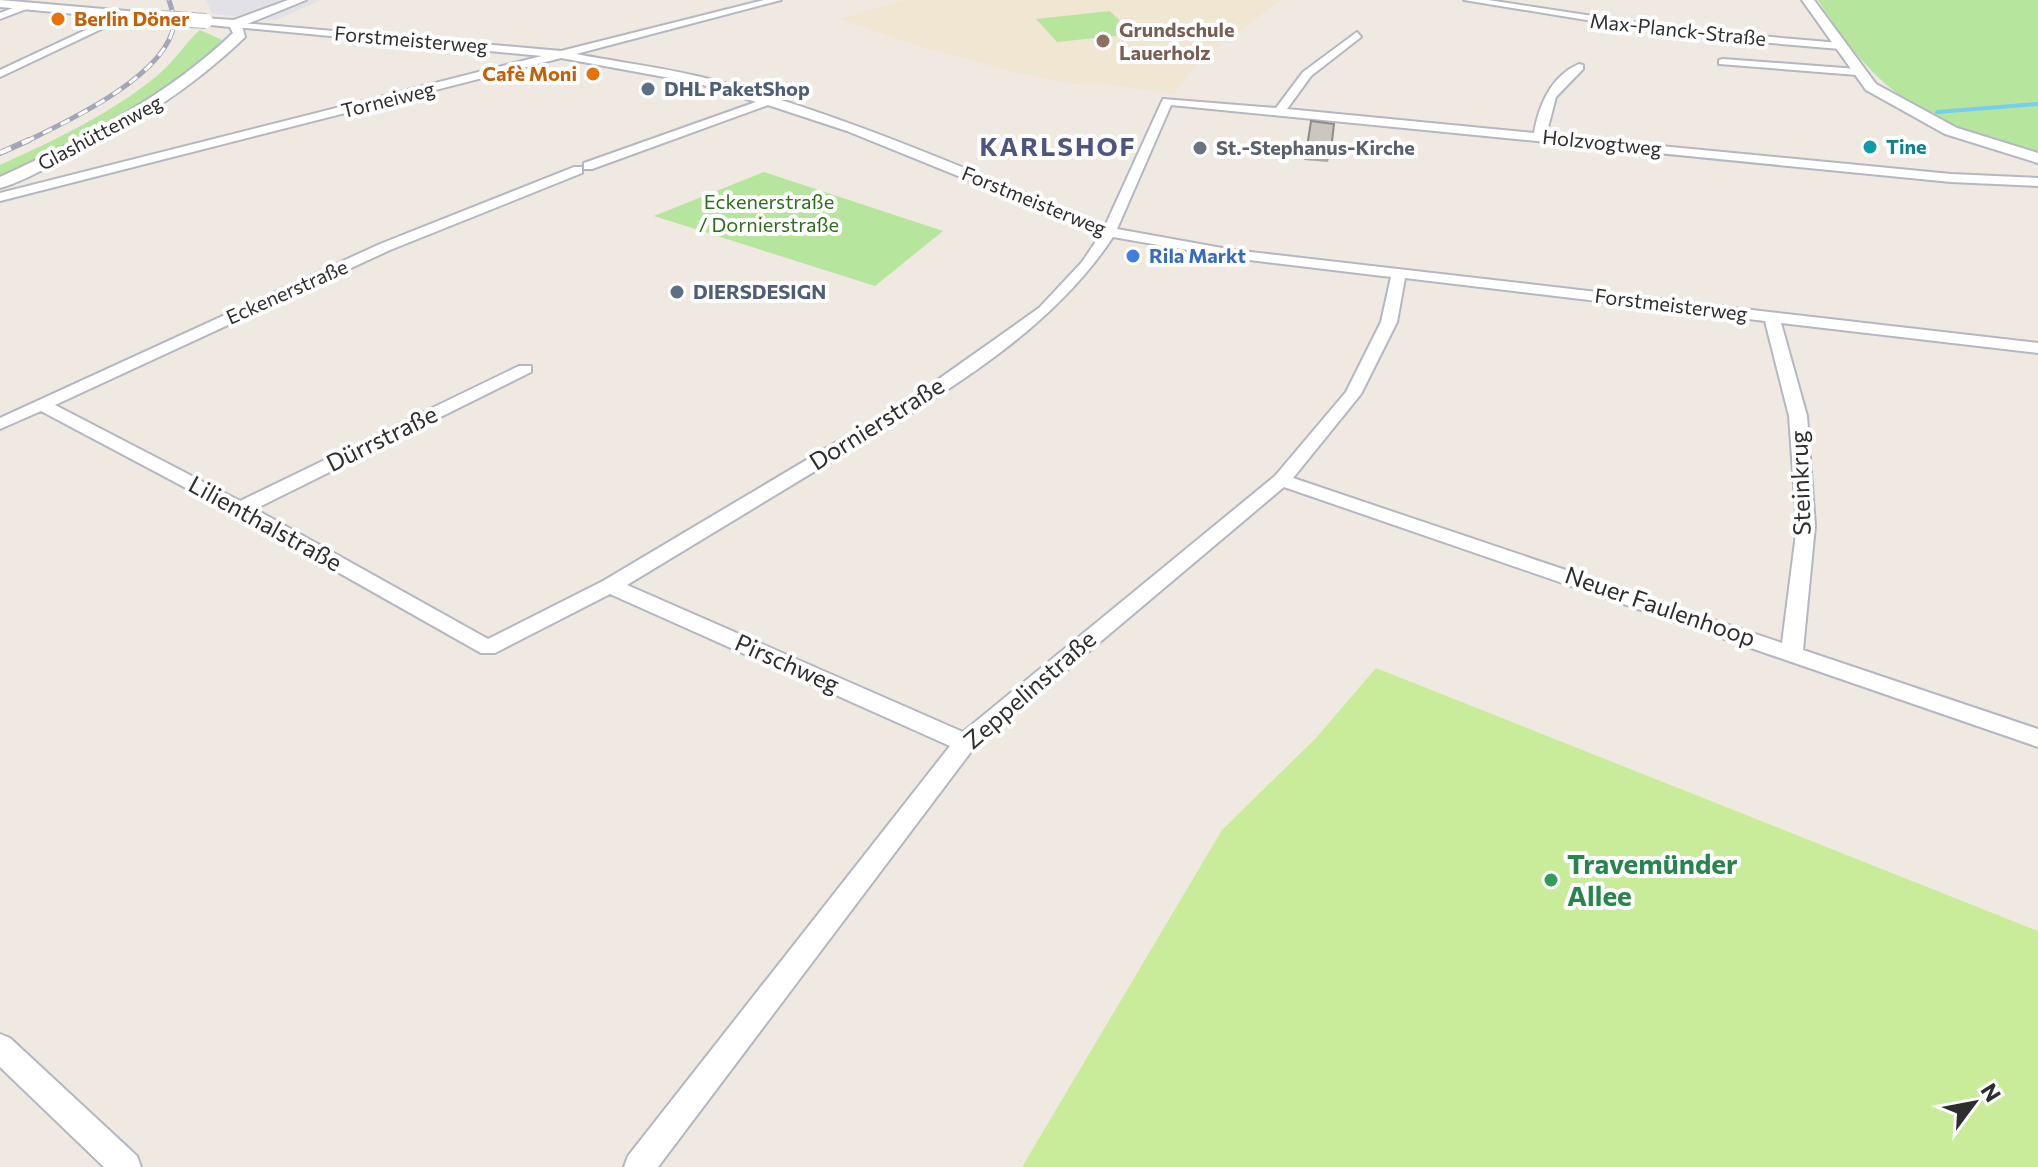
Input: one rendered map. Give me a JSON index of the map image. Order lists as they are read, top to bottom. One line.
{"streets":{"street":["Max-Planck-Straße","Forstmeisterweg","Torneiweg","Glashüttenweg","Holzvogtweg","Eckenerstraße","Dornierstraße","Dürrstraße","Steinkrug","Lilienthalstraße","Neuer Faulenhoop","Pirschweg","Zeppelinstraße"]},"crossings":[["Forstmeisterweg","Torneiweg"],["Forstmeisterweg","Glashüttenweg"],["Forstmeisterweg","Eckenerstraße"],["Forstmeisterweg","Dornierstraße"],["Forstmeisterweg","Steinkrug"],["Forstmeisterweg","Zeppelinstraße"],["Holzvogtweg","Dornierstraße"],["Eckenerstraße","Lilienthalstraße"],["Dornierstraße","Lilienthalstraße"],["Dornierstraße","Pirschweg"],["Dürrstraße","Lilienthalstraße"],["Steinkrug","Neuer Faulenhoop"],["Neuer Faulenhoop","Zeppelinstraße"],["Pirschweg","Zeppelinstraße"]],"districts":["KARLSHOF"],"parks":["Eckenerstraße / Dornierstraße"],"places":["Berlin Döner","Grundschule Lauerholz","Cafè Moni","DHL PaketShop","Tine","St.-Stephanus-Kirche","Rila Markt","DIERSDESIGN","Travemünder Allee"],"north":"top right"}
